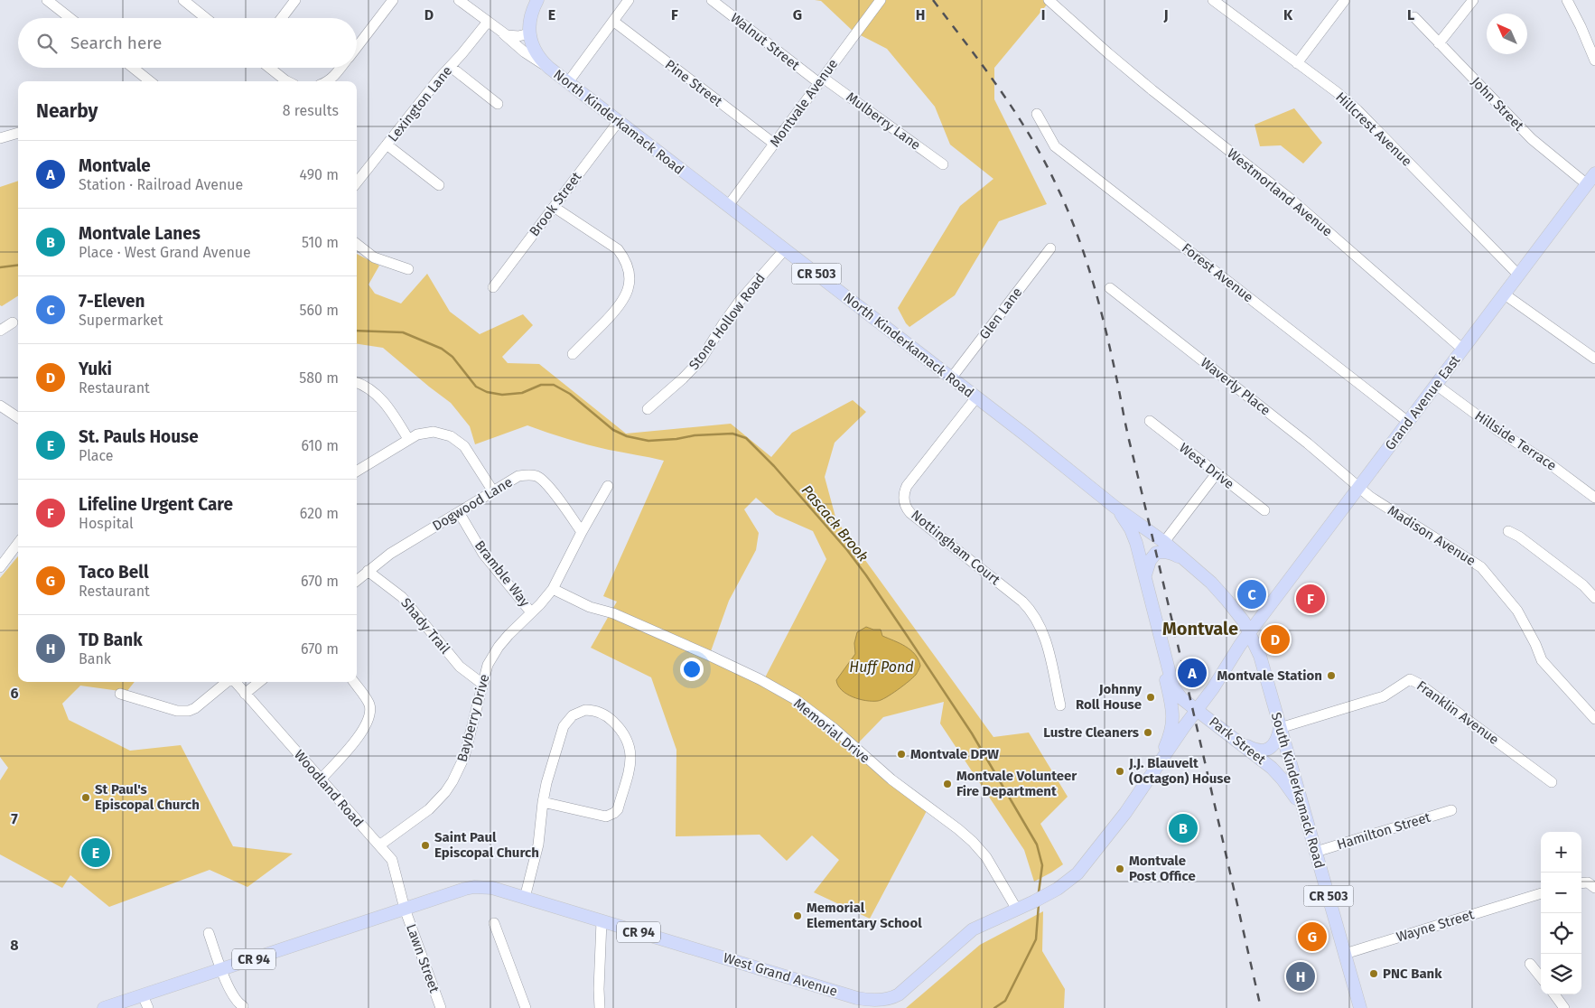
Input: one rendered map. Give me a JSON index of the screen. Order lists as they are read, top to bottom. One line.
{"streets":{"main road":["North Kinderkamack Road","CR 503","Grand Avenue East","Park Street","South Kinderkamack Road","CR 94","West Grand Avenue"],"street":["Walnut Street","Pine Street","Montvale Avenue","Lexington Lane","John Street","Mulberry Lane","Hillcrest Avenue","Westmorland Avenue","Brook Street","Forest Avenue","Glen Lane","Stone Hollow Road","Waverly Place","Hillside Terrace","West Drive","Dogwood Lane","Madison Avenue","Nottingham Court","Bramble Way","Shady Trail","Franklin Avenue","Bayberry Drive","Memorial Drive","Woodland Road","Hamilton Street","Wayne Street","Lawn Street"]},"crossings":[["Walnut Street","Montvale Avenue"],["Walnut Street","Mulberry Lane"],["Pine Street","Montvale Avenue"],["Montvale Avenue","Mulberry Lane"],["Montvale Avenue","North Kinderkamack Road"],["John Street","Grand Avenue East"],["North Kinderkamack Road","Brook Street"],["North Kinderkamack Road","CR 503"],["North Kinderkamack Road","Glen Lane"],["North Kinderkamack Road","Stone Hollow Road"],["North Kinderkamack Road","Grand Avenue East"],["North Kinderkamack Road","Nottingham Court"],["North Kinderkamack Road","South Kinderkamack Road"],["North Kinderkamack Road","West Grand Avenue"],["Hillcrest Avenue","Grand Avenue East"],["Westmorland Avenue","Grand Avenue East"],["Forest Avenue","Grand Avenue East"],["CR 503","Park Street"],["CR 503","West Grand Avenue"],["Waverly Place","Grand Avenue East"],["Waverly Place","Madison Avenue"],["Grand Avenue East","Hillside Terrace"],["Grand Avenue East","Madison Avenue"],["Grand Avenue East","South Kinderkamack Road"],["Grand Avenue East","West Grand Avenue"],["Dogwood Lane","Bramble Way"],["Dogwood Lane","Shady Trail"],["Dogwood Lane","Bayberry Drive"],["Bramble Way","Bayberry Drive"],["Shady Trail","Bayberry Drive"],["Franklin Avenue","South Kinderkamack Road"],["Bayberry Drive","Memorial Drive"],["Bayberry Drive","Woodland Road"],["Memorial Drive","West Grand Avenue"],["Park Street","South Kinderkamack Road"],["Park Street","West Grand Avenue"],["Woodland Road","CR 94"],["Woodland Road","Lawn Street"],["Woodland Road","West Grand Avenue"],["South Kinderkamack Road","Hamilton Street"],["South Kinderkamack Road","Wayne Street"],["South Kinderkamack Road","West Grand Avenue"],["CR 94","Lawn Street"],["CR 94","West Grand Avenue"],["Lawn Street","West Grand Avenue"]],"districts":["Montvale"],"water":["Pascack Brook","Huff Pond"],"places":["Montvale Station","Johnny Roll House","Lustre Cleaners","Montvale DPW","J.J. Blauvelt (Octagon) House","Montvale Volunteer Fire Department","St Paul's Episcopal Church","Saint Paul Episcopal Church","Montvale Post Office","Memorial Elementary School","PNC Bank"],"north":"top left","page":{"search":"Search here","heading":["Nearby","8 results"],"list":[{"mark":"A","name":"Montvale","note":"Station · Railroad Avenue","value":"490 m"},{"mark":"B","name":"Montvale Lanes","note":"Place · West Grand Avenue","value":"510 m"},{"mark":"C","name":"7-Eleven","note":"Supermarket","value":"560 m"},{"mark":"D","name":"Yuki","note":"Restaurant","value":"580 m"},{"mark":"E","name":"St. Pauls House","note":"Place","value":"610 m"},{"mark":"F","name":"Lifeline Urgent Care","note":"Hospital","value":"620 m"},{"mark":"G","name":"Taco Bell","note":"Restaurant","value":"670 m"},{"mark":"H","name":"TD Bank","note":"Bank","value":"670 m"}],"pins":["C","F","D","A","B","E","G","H"],"map_buttons":["+","−"]},"grid":{"columns":["D","E","F","G","H","I","J","K","L"],"rows":["6","7","8"]}}
